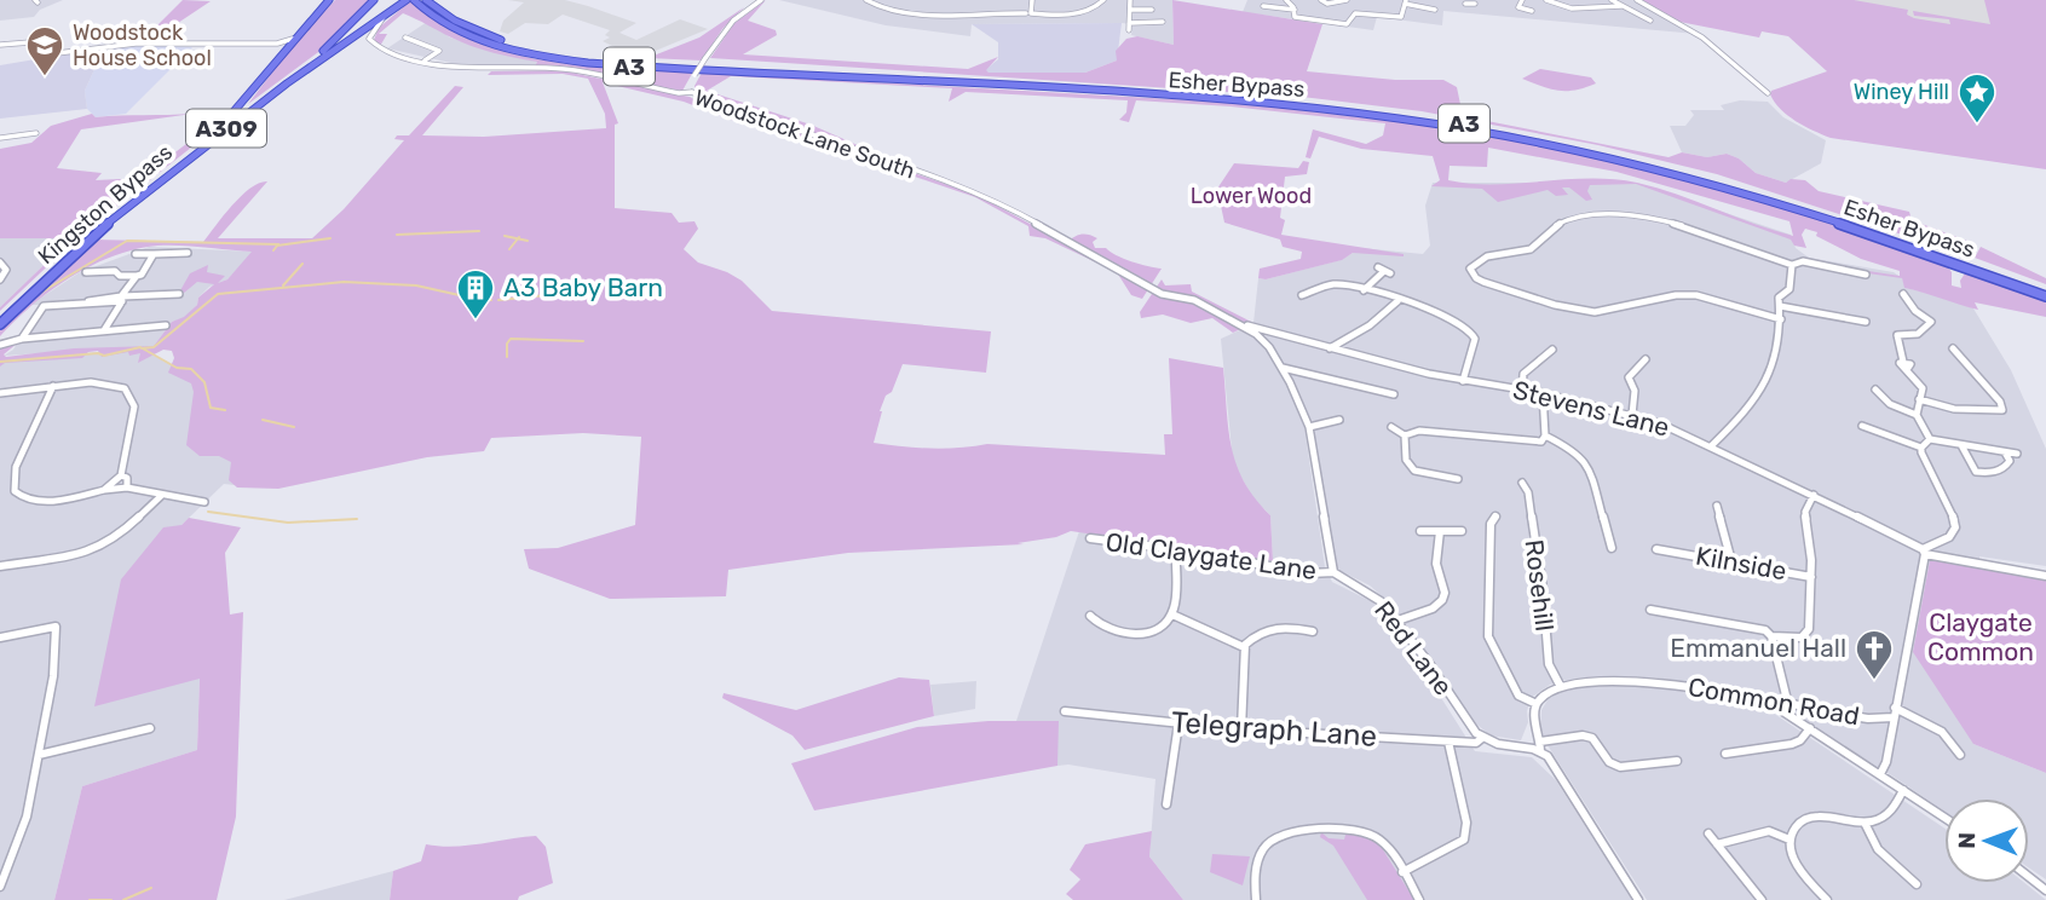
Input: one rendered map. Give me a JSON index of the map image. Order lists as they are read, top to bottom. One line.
{"streets":{"highway":["A3","Esher Bypass","A309","Kingston Bypass"],"street":["Woodstock Lane South","Stevens Lane","Old Claygate Lane","Kilnside","Rosehill","Red Lane","Common Road","Telegraph Lane"]},"crossings":[["A309","Kingston Bypass"],["Woodstock Lane South","Kingston Bypass"],["Woodstock Lane South","Stevens Lane"],["Stevens Lane","Common Road"],["Old Claygate Lane","Red Lane"],["Rosehill","Common Road"],["Red Lane","Telegraph Lane"]],"parks":["Lower Wood","Claygate Common"],"places":{"school or university":["Woodstock House School"],"place":["Winey Hill"],"building":["A3 Baby Barn"],"church":["Emmanuel Hall"]},"north":"left"}
